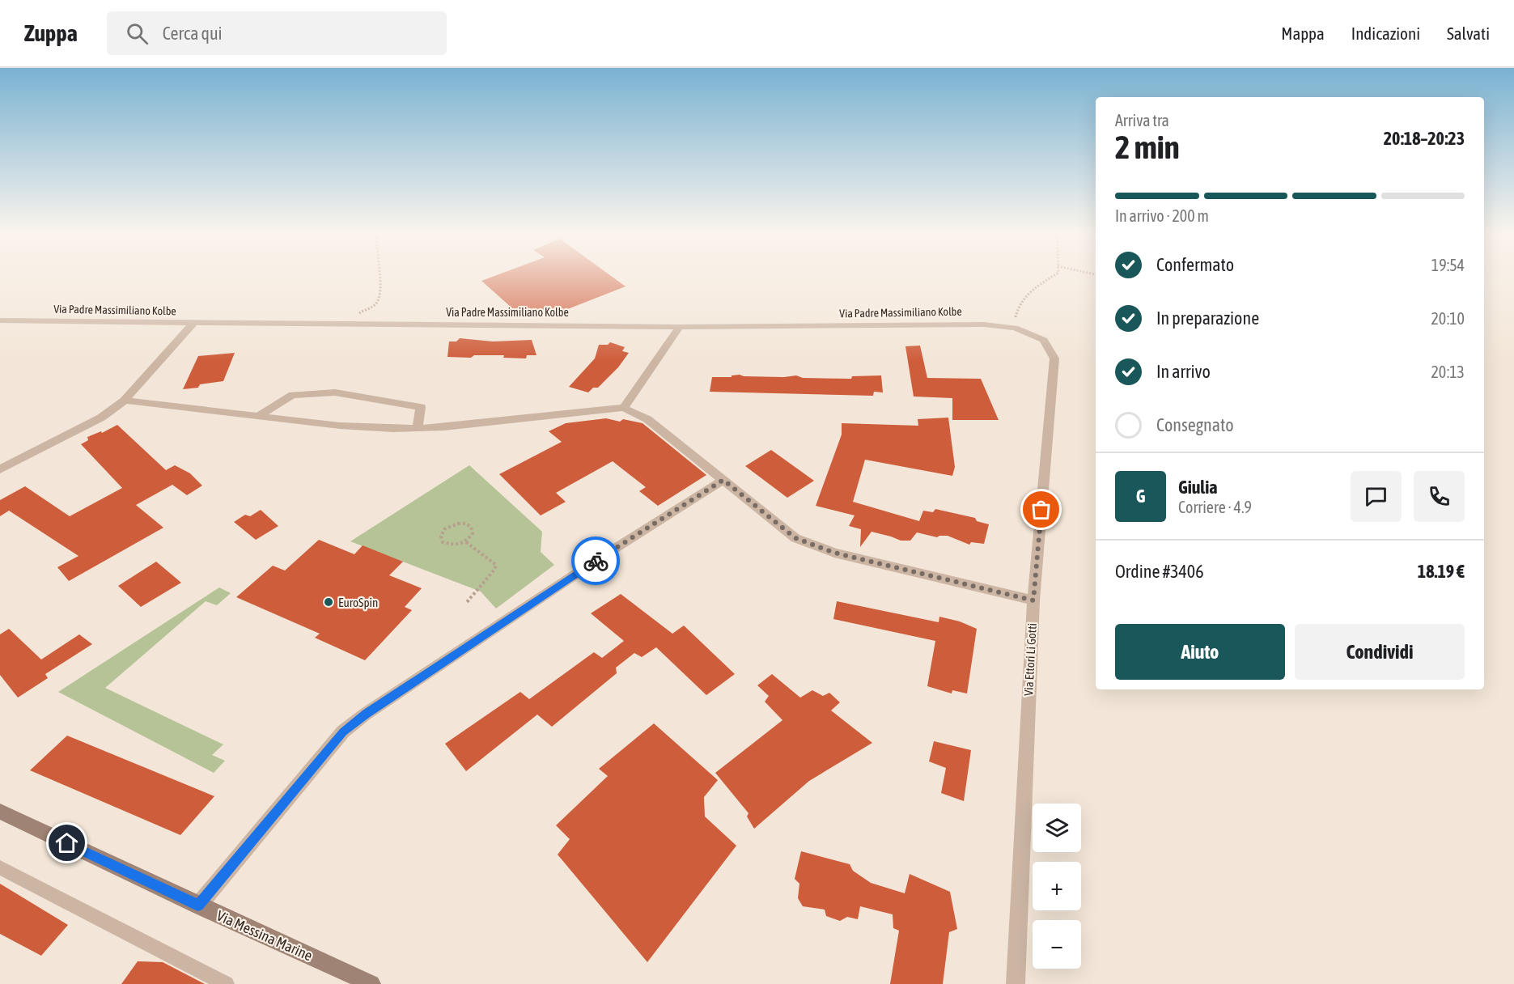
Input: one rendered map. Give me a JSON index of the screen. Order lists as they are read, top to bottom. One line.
{"streets":{"main road":["Via Messina Marine"],"street":["Via Padre Massimiliano Kolbe","Via Ettori Li Gotti"]},"crossings":[["Via Padre Massimiliano Kolbe","Via Ettori Li Gotti"]],"places":["EuroSpin"],"page":{"header":"Zuppa","search":"Cerca qui","nav":["Mappa","Indicazioni","Salvati"],"heading":["2 min","Arriva tra","20:18–20:23"],"panel":["Giulia","Corriere · 4.9","Ordine #3406","18.19 €"],"bar":"In arrivo · 200 m","list":[["Confermato","19:54"],["In preparazione","20:10"],["In arrivo","20:13"],"Consegnato"],"round":"G","buttons":["Aiuto","Condividi"],"map_buttons":["+","−"]}}
